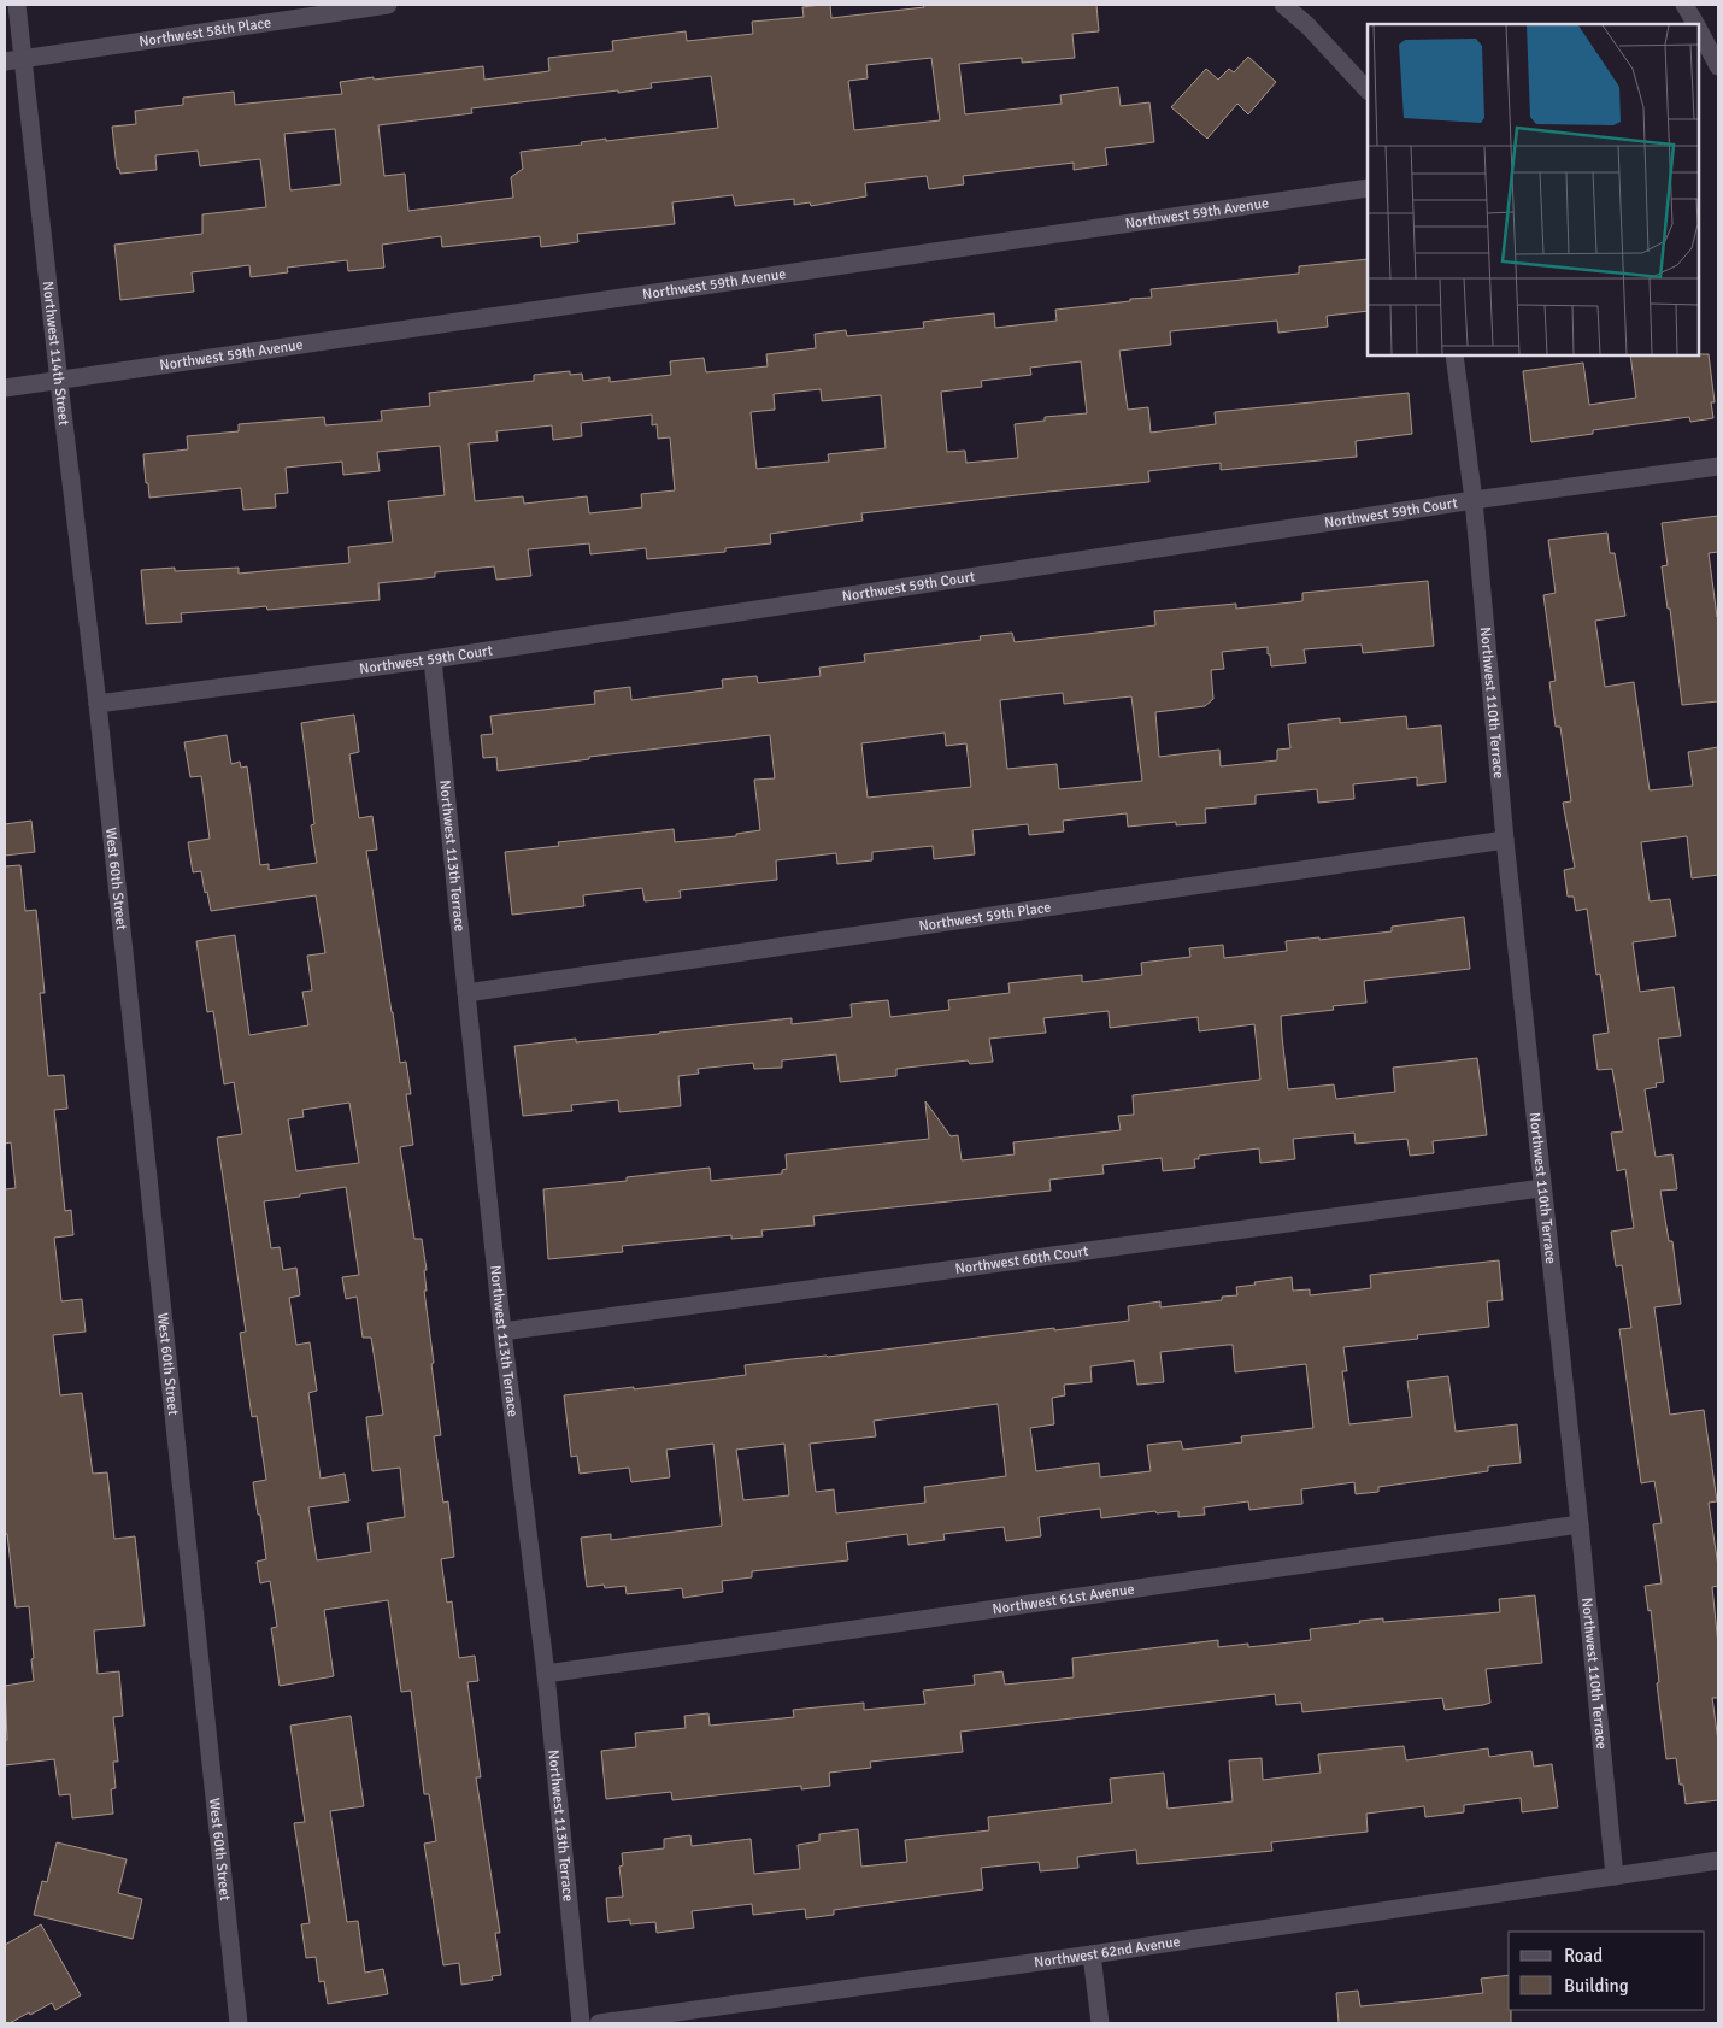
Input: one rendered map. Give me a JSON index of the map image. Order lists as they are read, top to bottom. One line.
{"streets":{"street":["Northwest 58th Place","Northwest 59th Avenue","Northwest 114th Street","Northwest 59th Court","Northwest 110th Terrace","Northwest 113th Terrace","West 60th Street","Northwest 59th Place","Northwest 60th Court","Northwest 61st Avenue","Northwest 62nd Avenue"]},"crossings":[["Northwest 58th Place","Northwest 114th Street"],["Northwest 59th Avenue","Northwest 114th Street"],["Northwest 114th Street","Northwest 59th Court"],["Northwest 114th Street","West 60th Street"],["Northwest 59th Court","Northwest 110th Terrace"],["Northwest 59th Court","Northwest 113th Terrace"],["Northwest 59th Court","West 60th Street"],["Northwest 110th Terrace","Northwest 59th Place"],["Northwest 110th Terrace","Northwest 60th Court"],["Northwest 110th Terrace","Northwest 61st Avenue"],["Northwest 110th Terrace","Northwest 62nd Avenue"],["Northwest 113th Terrace","Northwest 59th Place"],["Northwest 113th Terrace","Northwest 60th Court"],["Northwest 113th Terrace","Northwest 61st Avenue"]],"legend":["Road","Building"]}
